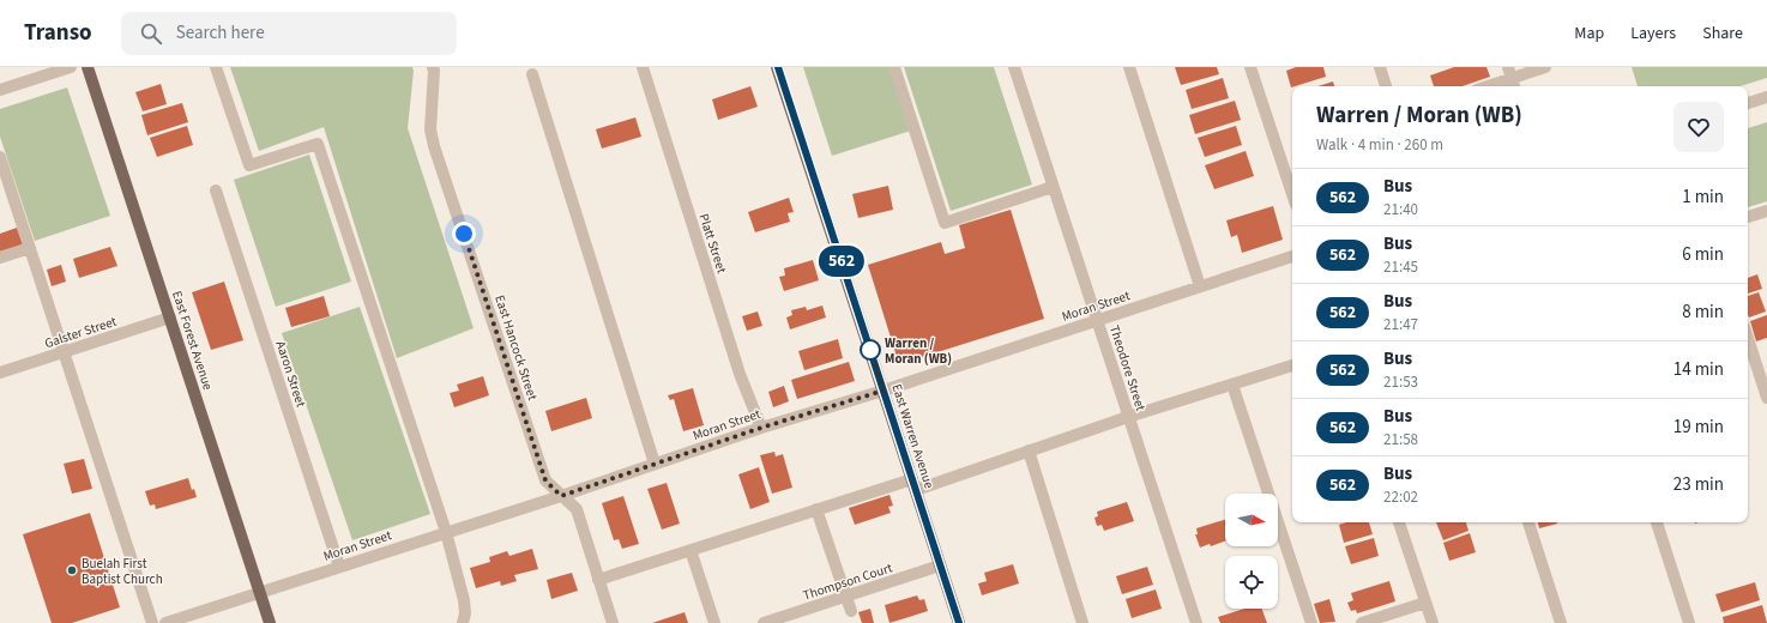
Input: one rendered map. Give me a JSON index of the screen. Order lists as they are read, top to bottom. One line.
{"streets":{"main road":["East Forest Avenue","East Warren Avenue"],"street":["Platt Street","Moran Street","Galster Street","East Hancock Street","Theodore Street","Aaron Street","Thompson Court"]},"crossings":[["Platt Street","Moran Street"],["Moran Street","East Forest Avenue"],["Moran Street","East Hancock Street"],["Moran Street","Theodore Street"],["Moran Street","Aaron Street"],["Moran Street","East Warren Avenue"],["Galster Street","East Forest Avenue"],["East Warren Avenue","Thompson Court"]],"places":["Warren / Moran (WB)","Buelah First Baptist Church"],"lines":["bus line 562"],"north":"right","page":{"header":"Transo","search":"Search here","nav":["Map","Layers","Share"],"on_map":"562","heading":["Warren / Moran (WB)","Walk · 4 min · 260 m"],"list":[{"mark":"562","name":"Bus","note":"21:40","value":"1 min"},{"mark":"562","name":"Bus","note":"21:45","value":"6 min"},{"mark":"562","name":"Bus","note":"21:47","value":"8 min"},{"mark":"562","name":"Bus","note":"21:53","value":"14 min"},{"mark":"562","name":"Bus","note":"21:58","value":"19 min"},{"mark":"562","name":"Bus","note":"22:02","value":"23 min"}]}}
